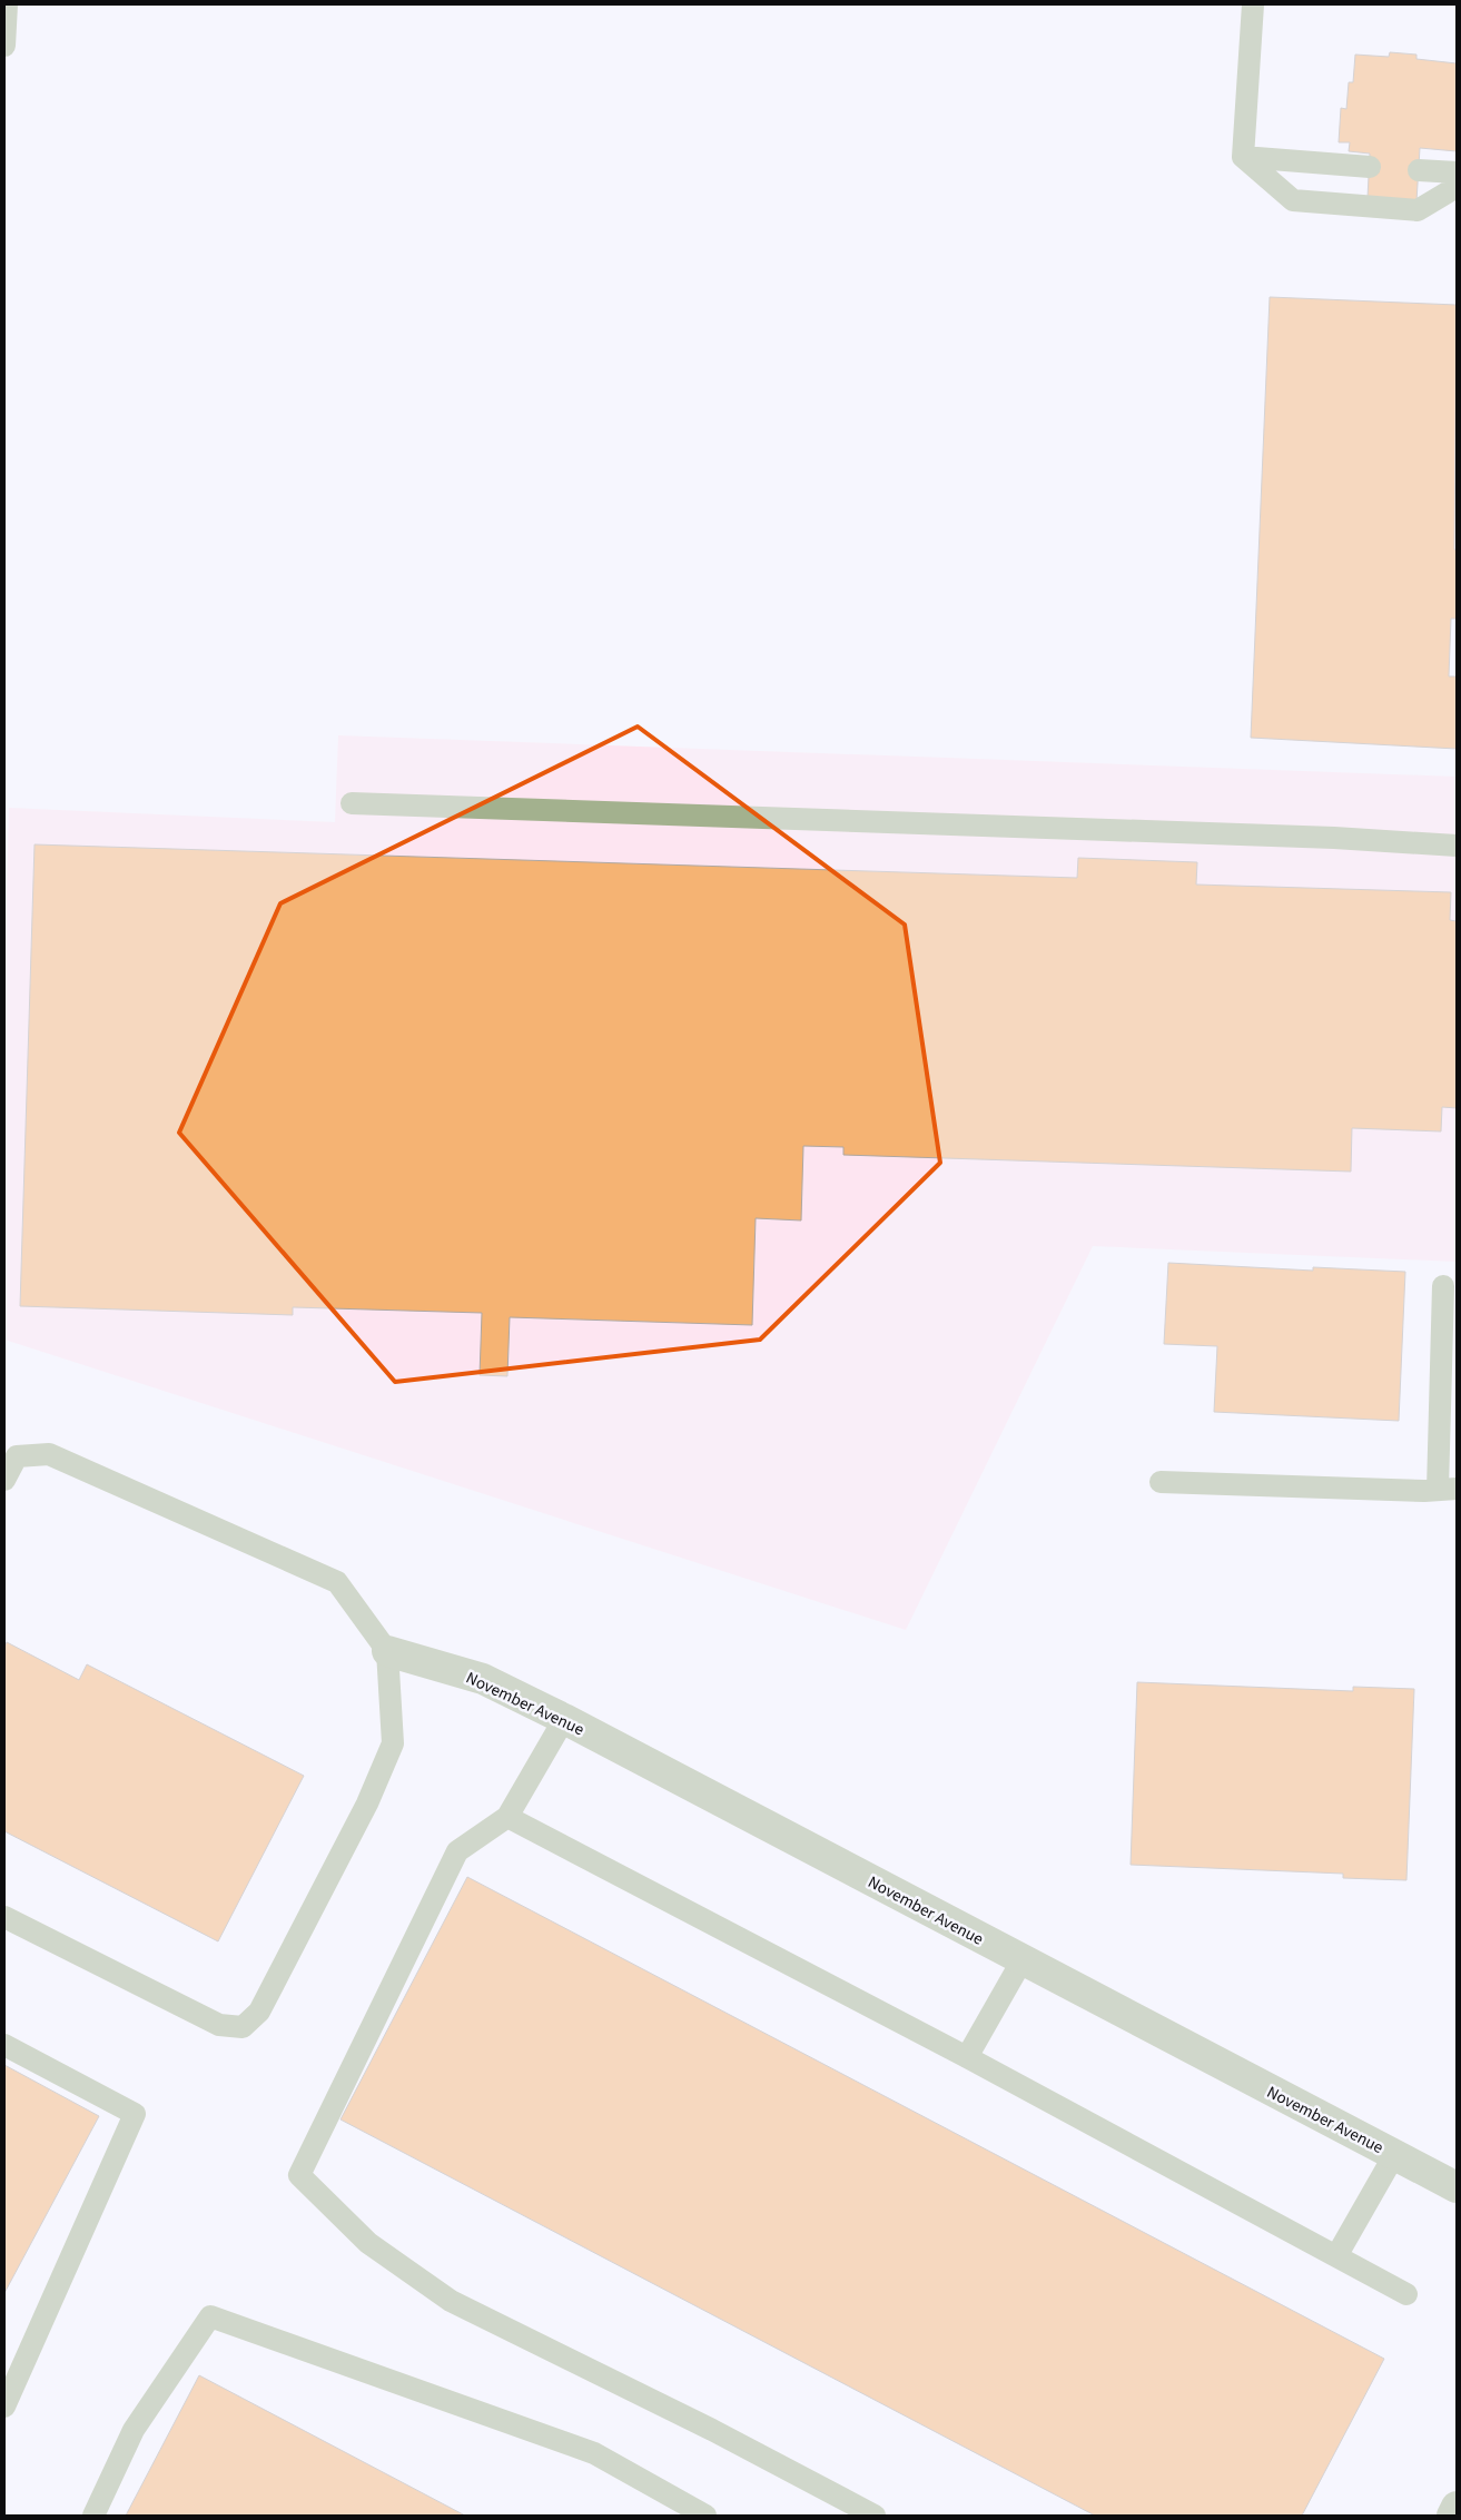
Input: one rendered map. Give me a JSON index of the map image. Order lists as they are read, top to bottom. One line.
{"streets":{"street":["November Avenue"]}}
